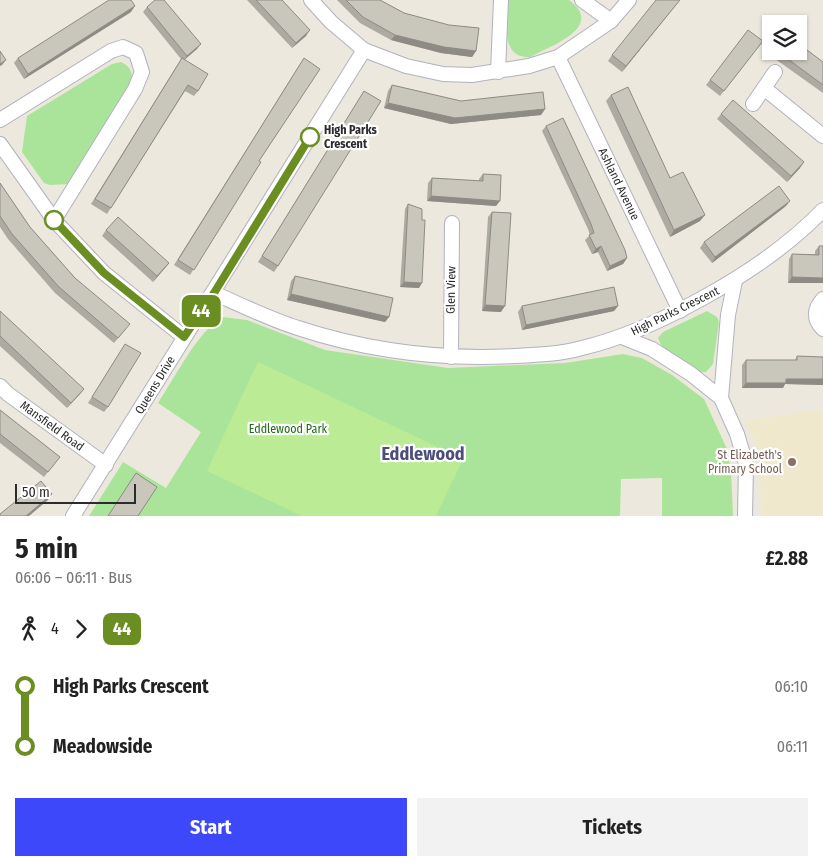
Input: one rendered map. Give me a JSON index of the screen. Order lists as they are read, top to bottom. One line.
{"streets":{"street":["Ashland Avenue","Glen View","High Parks Crescent","Queens Drive","Mansfield Road"]},"crossings":[["Ashland Avenue","High Parks Crescent"],["Glen View","High Parks Crescent"],["High Parks Crescent","Queens Drive"],["Queens Drive","Mansfield Road"]],"districts":["Eddlewood"],"parks":["Eddlewood Park"],"places":["High Parks Crescent","St Elizabeth's Primary School"],"lines":["bus line 44"],"scale_bar":"50 m","page":{"on_map":"44","scale":"50 m","heading":["5 min","06:06 – 06:11 · Bus","£2.88"],"legs":["4","44"],"list":[{"name":"High Parks Crescent","value":"06:10"},{"name":"Meadowside","value":"06:11"}],"buttons":["Start","Tickets"]}}
